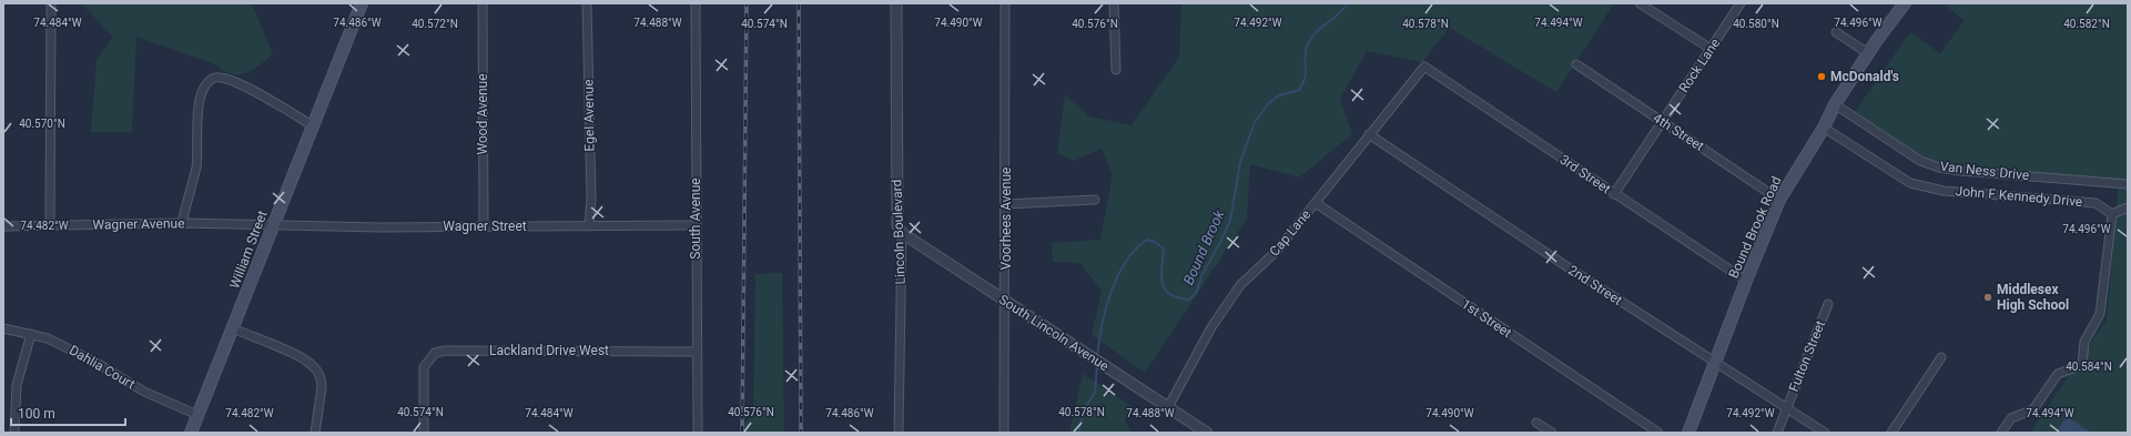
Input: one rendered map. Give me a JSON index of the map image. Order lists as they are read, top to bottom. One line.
{"streets":{"main road":["Bound Brook Road","William Street"],"street":["Rock Lane","Wood Avenue","Egel Avenue","4th Street","Van Ness Drive","3rd Street","John F Kennedy Drive","South Avenue","Voorhees Avenue","Wagner Avenue","Wagner Street","Lincoln Boulevard","Cap Lane","2nd Street","1st Street","South Lincoln Avenue","Lackland Drive West","Fulton Street","Dahlia Court"]},"crossings":[["Rock Lane","4th Street"],["Rock Lane","3rd Street"],["Wood Avenue","Wagner Street"],["Egel Avenue","Wagner Street"],["4th Street","Bound Brook Road"],["Van Ness Drive","Bound Brook Road"],["3rd Street","Bound Brook Road"],["3rd Street","Cap Lane"],["John F Kennedy Drive","Bound Brook Road"],["South Avenue","Wagner Street"],["South Avenue","Lackland Drive West"],["Voorhees Avenue","South Lincoln Avenue"],["Wagner Avenue","Wagner Street"],["Wagner Avenue","William Street"],["Wagner Street","William Street"],["Bound Brook Road","2nd Street"],["Lincoln Boulevard","South Lincoln Avenue"],["Cap Lane","2nd Street"],["Cap Lane","1st Street"],["Cap Lane","South Lincoln Avenue"],["William Street","Dahlia Court"],["2nd Street","Fulton Street"]],"water":["Bound Brook"],"places":["McDonald's","Middlesex High School"],"scale_bar":"100 m","coordinates":["74.484°W","74.486°W","74.488°W","74.490°W","74.492°W","74.494°W","74.496°W","40.572°N","40.574°N","40.576°N","40.578°N","40.580°N","40.582°N","40.570°N","74.482°W","40.584°N"]}
